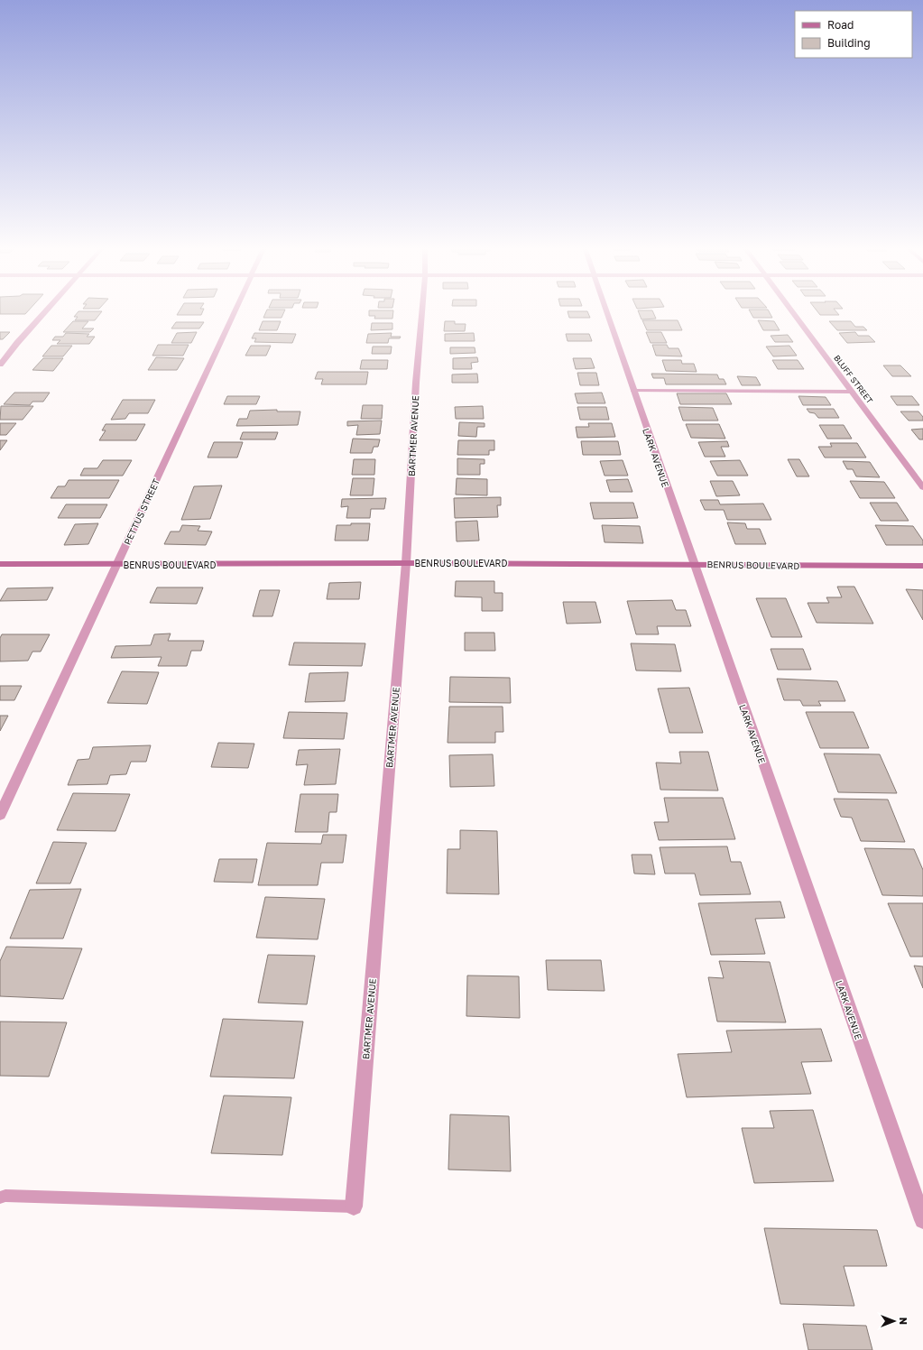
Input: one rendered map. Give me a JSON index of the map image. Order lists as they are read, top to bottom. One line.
{"streets":{"street":["BLUFF STREET","BARTMER AVENUE","LARK AVENUE","PETTUS STREET","BENRUS BOULEVARD"]},"crossings":[["BARTMER AVENUE","BENRUS BOULEVARD"],["LARK AVENUE","BENRUS BOULEVARD"],["PETTUS STREET","BENRUS BOULEVARD"]],"legend":["Road","Building"],"north":"right"}
